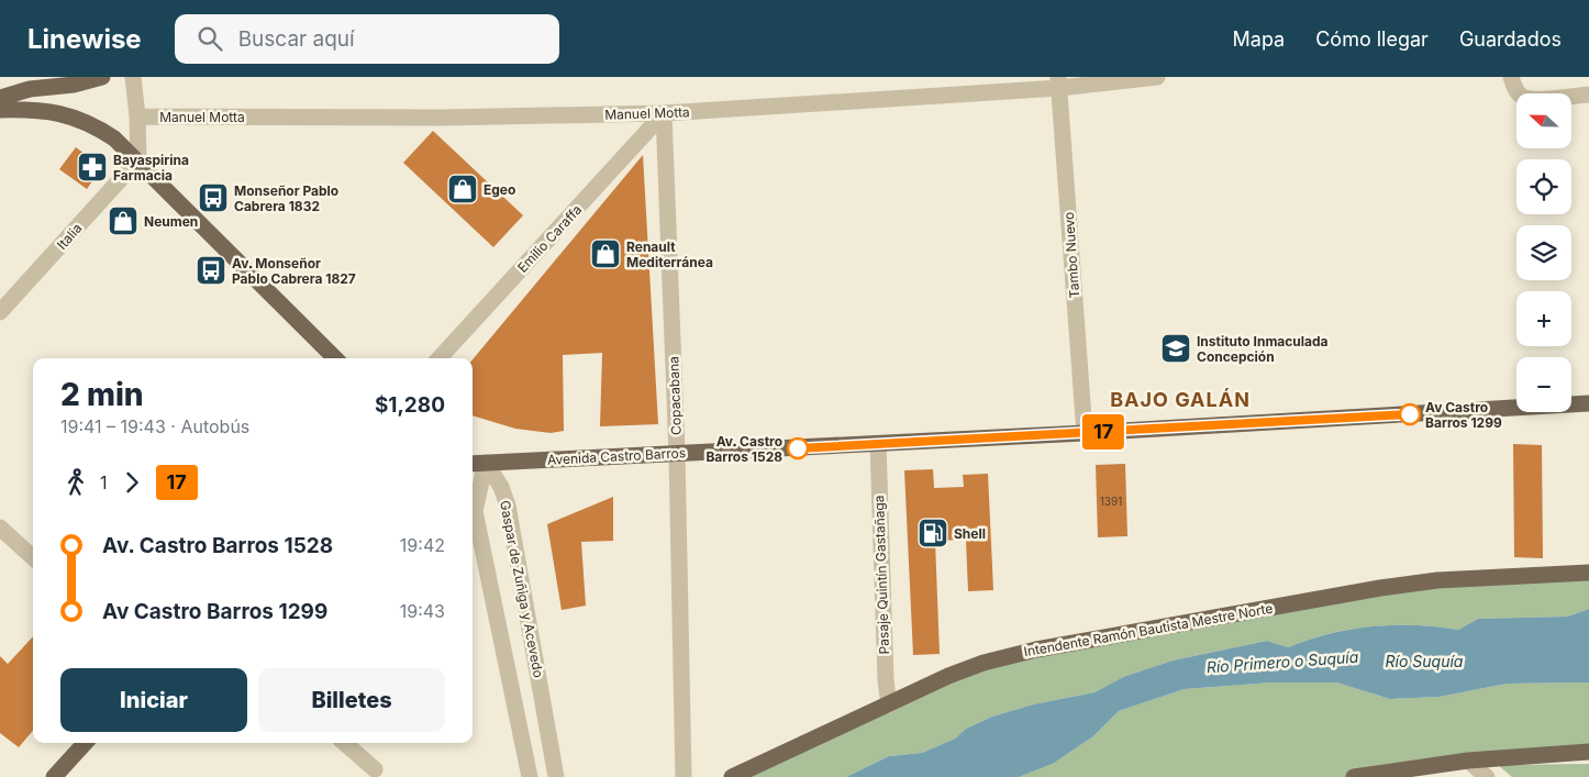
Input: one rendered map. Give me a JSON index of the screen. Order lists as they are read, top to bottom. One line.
{"streets":{"main road":["Avenida Castro Barros","Intendente Ramón Bautista Mestre Norte"],"street":["Manuel Motta","Italia","Emilio Caraffa","Tambo Nuevo","Copacabana","Pasaje Quintín Gastañaga","Gaspar de Zuñiga y Acevedo"]},"crossings":[["Manuel Motta","Emilio Caraffa"],["Manuel Motta","Tambo Nuevo"],["Manuel Motta","Copacabana"],["Emilio Caraffa","Copacabana"],["Tambo Nuevo","Avenida Castro Barros"],["Copacabana","Avenida Castro Barros"],["Avenida Castro Barros","Pasaje Quintín Gastañaga"],["Avenida Castro Barros","Gaspar de Zuñiga y Acevedo"],["Pasaje Quintín Gastañaga","Intendente Ramón Bautista Mestre Norte"]],"districts":["BAJO GALÁN"],"water":["Río Suquía","Río Primero o Suquía"],"places":{"pharmacy":["Bayaspirina Farmacia"],"shop":["Egeo","Neumen","Renault Mediterránea"],"bus stop":["Monseñor Pablo Cabrera 1832","Av. Monseñor Pablo Cabrera 1827"],"school or university":["Instituto Inmaculada Concepción"],"other":["Av Castro Barros 1299","Av. Castro Barros 1528"],"fuel station":["Shell"]},"lines":["bus line 17"],"house_numbers":["1391"],"north":"left","page":{"header":"Linewise","search":"Buscar aquí","nav":["Mapa","Cómo llegar","Guardados"],"on_map":"17","map_buttons":["+","−"],"heading":["2 min","19:41 – 19:43 · Autobús","$1,280"],"legs":["1","17"],"list":[{"name":"Av. Castro Barros 1528","value":"19:42"},{"name":"Av Castro Barros 1299","value":"19:43"}],"buttons":["Iniciar","Billetes"]}}
